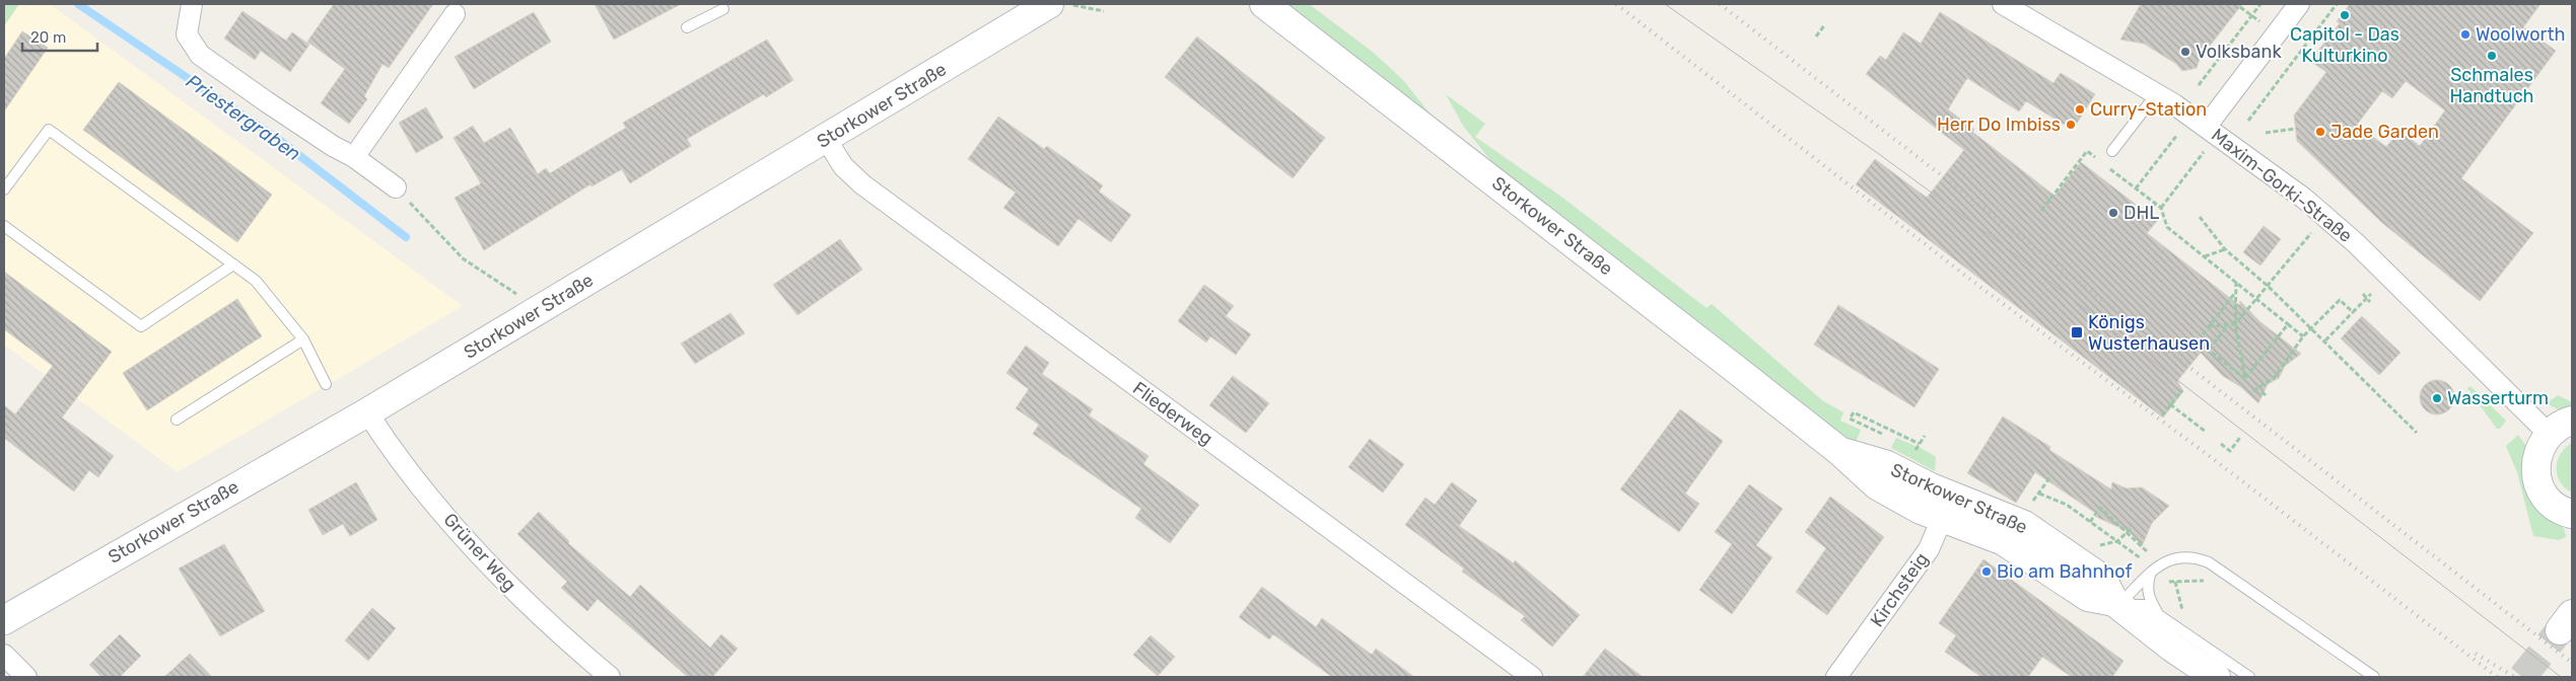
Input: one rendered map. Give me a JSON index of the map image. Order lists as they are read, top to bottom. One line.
{"streets":{"main road":["Storkower Straße"],"street":["Maxim-Gorki-Straße","Fliederweg","Grüner Weg","Kirchsteig"]},"crossings":[["Storkower Straße","Fliederweg"],["Storkower Straße","Grüner Weg"],["Storkower Straße","Kirchsteig"]],"water":["Priestergraben"],"places":{"other":["Capitol - Das Kulturkino","Woolworth","Volksbank","Schmales Handtuch","Curry-Station","Herr Do Imbiss","Jade Garden","DHL","Wasserturm","Bio am Bahnhof"],"transit":["Königs Wusterhausen"]},"scale_bar":"20 m"}
